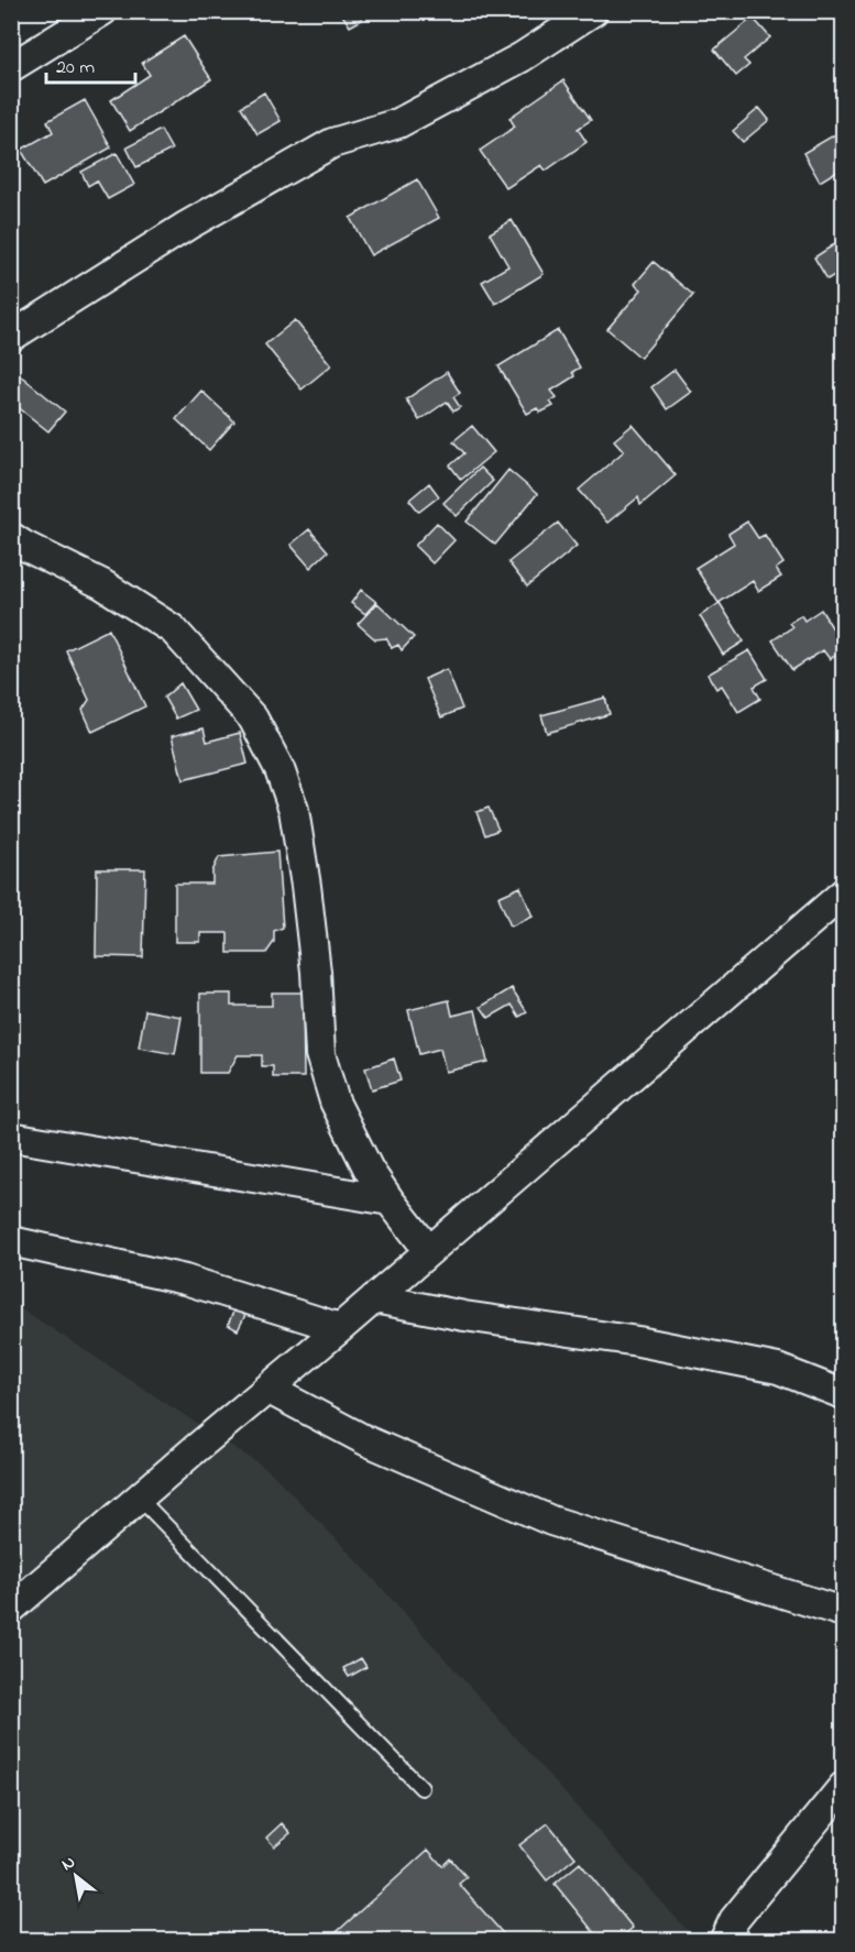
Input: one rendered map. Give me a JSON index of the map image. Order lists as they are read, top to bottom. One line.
{"scale_bar":"20 m","north":"top left"}
